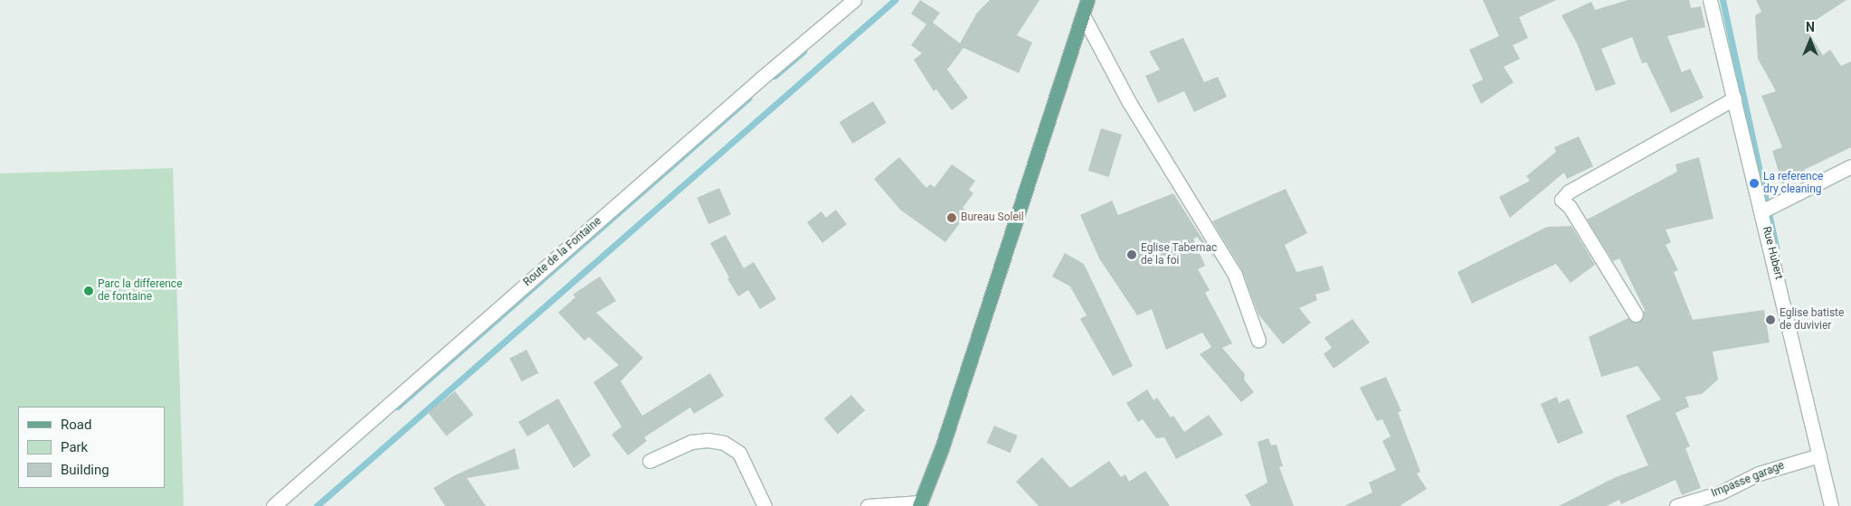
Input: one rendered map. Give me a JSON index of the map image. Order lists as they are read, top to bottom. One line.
{"streets":{"street":["Route de la Fontaine","Rue Hubert","Impasse garage"]},"crossings":[["Rue Hubert","Impasse garage"]],"places":["La reference dry cleaning","Bureau Soleil","Eglise Tabernac de la foi","Parc la difference de fontaine","Eglise batiste de duvivier"],"legend":["Road","Park","Building"],"north":"top"}
